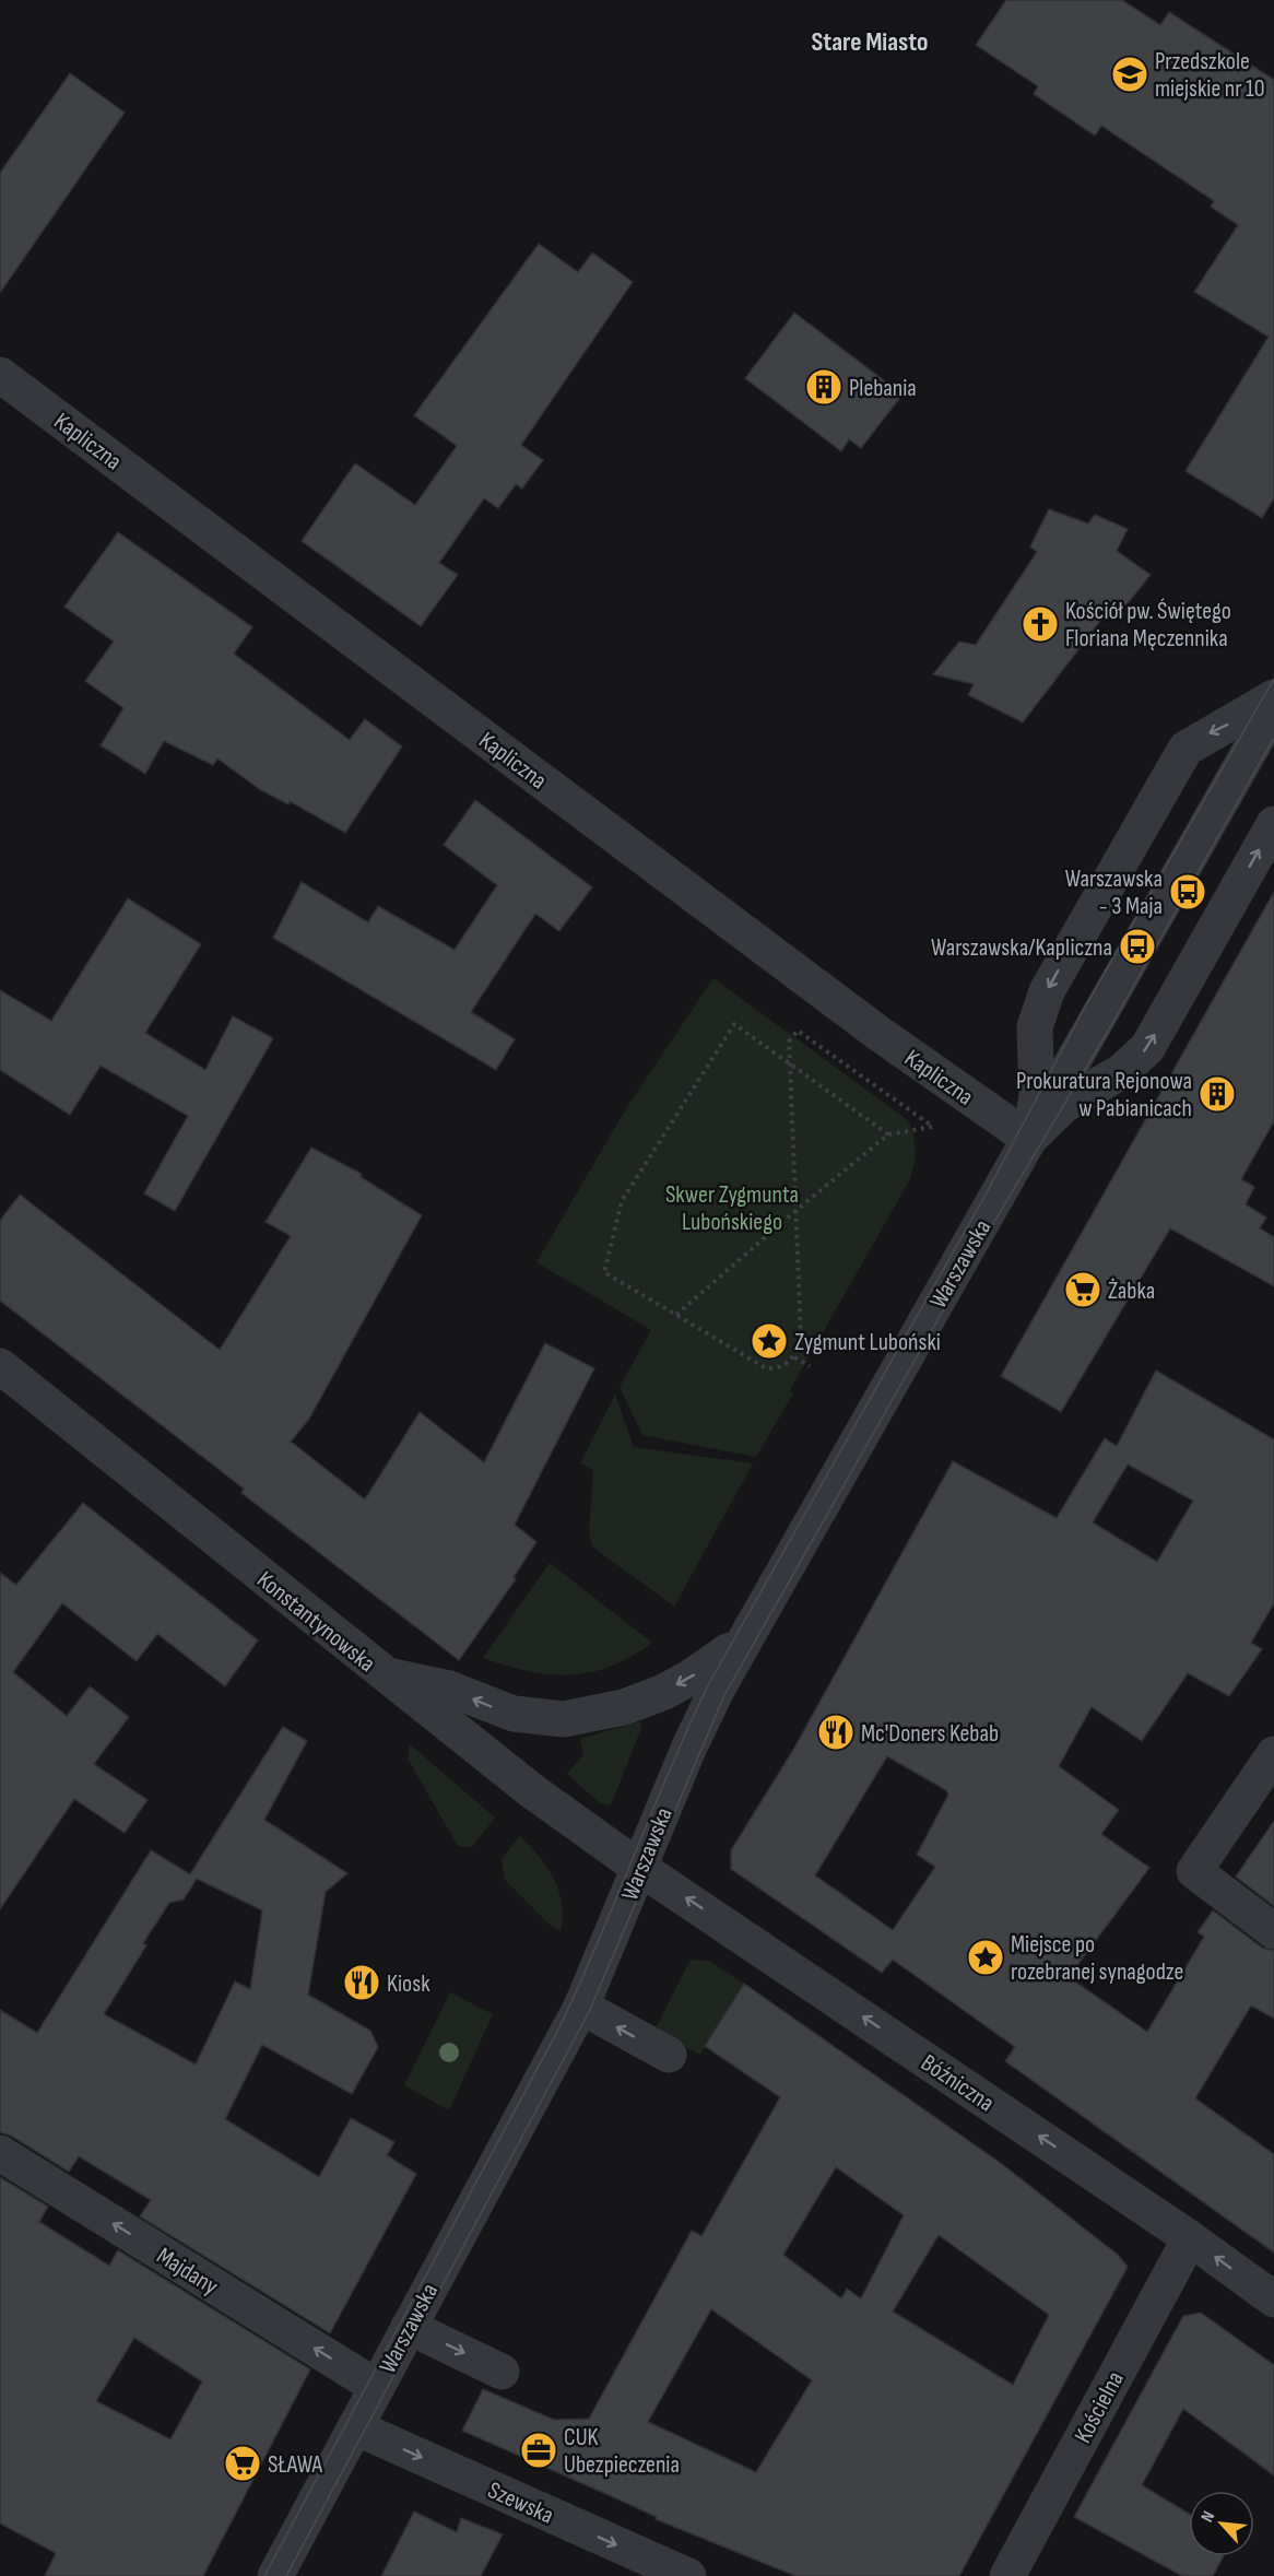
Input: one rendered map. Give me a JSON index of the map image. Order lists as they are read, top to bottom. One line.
{"streets":{"street":["Kapliczna","Warszawska","Konstantynowska","Bóźniczna","Majdany","Kościelna","Szewska"]},"crossings":[["Kapliczna","Warszawska"],["Warszawska","Konstantynowska"],["Warszawska","Bóźniczna"],["Warszawska","Majdany"],["Warszawska","Szewska"],["Konstantynowska","Bóźniczna"],["Bóźniczna","Kościelna"]],"one_way":["Bóźniczna","Majdany","Szewska"],"districts":["Stare Miasto"],"parks":["Skwer Zygmunta Lubońskiego"],"places":{"school or university":["Przedszkole miejskie nr 10"],"building":["Plebania","Prokuratura Rejonowa w Pabianicach"],"church":["Kościół pw. Świętego Floriana Męczennika"],"bus stop":["Warszawska - 3 Maja","Warszawska/Kapliczna"],"supermarket":["Żabka","SŁAWA"],"place":["Zygmunt Luboński","Miejsce po rozebranej synagodze"],"restaurant":["Mc'Doners Kebab","Kiosk"],"office":["CUK Ubezpieczenia"]},"north":"top left"}
